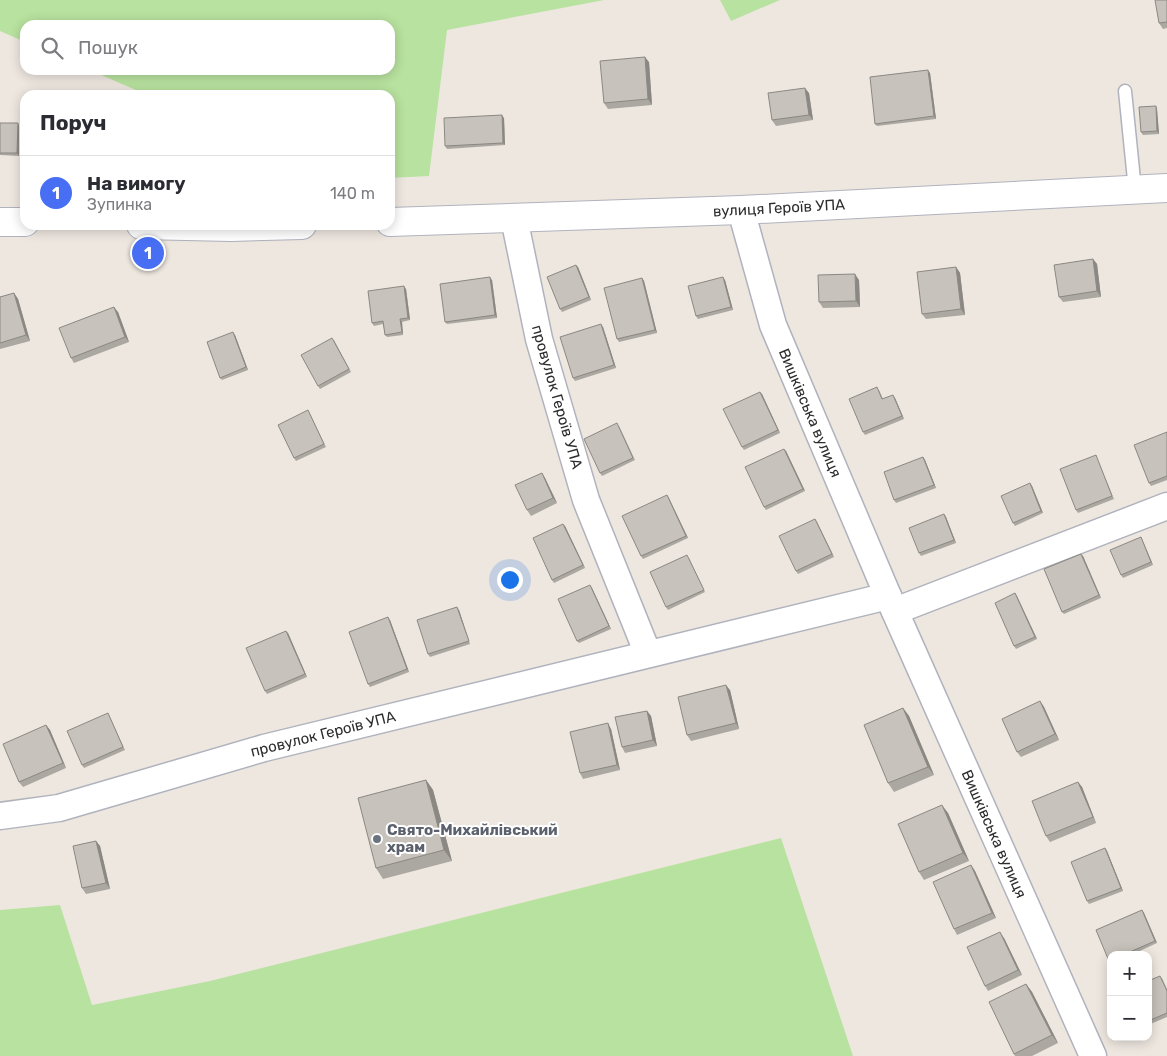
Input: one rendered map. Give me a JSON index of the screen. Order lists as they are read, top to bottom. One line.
{"streets":{"street":["вулиця Героїв УПА","провулок Героїв УПА","Вишківська вулиця"]},"crossings":[["вулиця Героїв УПА","провулок Героїв УПА"],["вулиця Героїв УПА","Вишківська вулиця"],["провулок Героїв УПА","Вишківська вулиця"]],"places":["Свято-Михайлівський храм"],"page":{"search":"Пошук","heading":"Поруч","list":[{"mark":"1","name":"На вимогу","note":"Зупинка","value":"140 m"}],"pins":"1","map_buttons":["+","−"]}}
